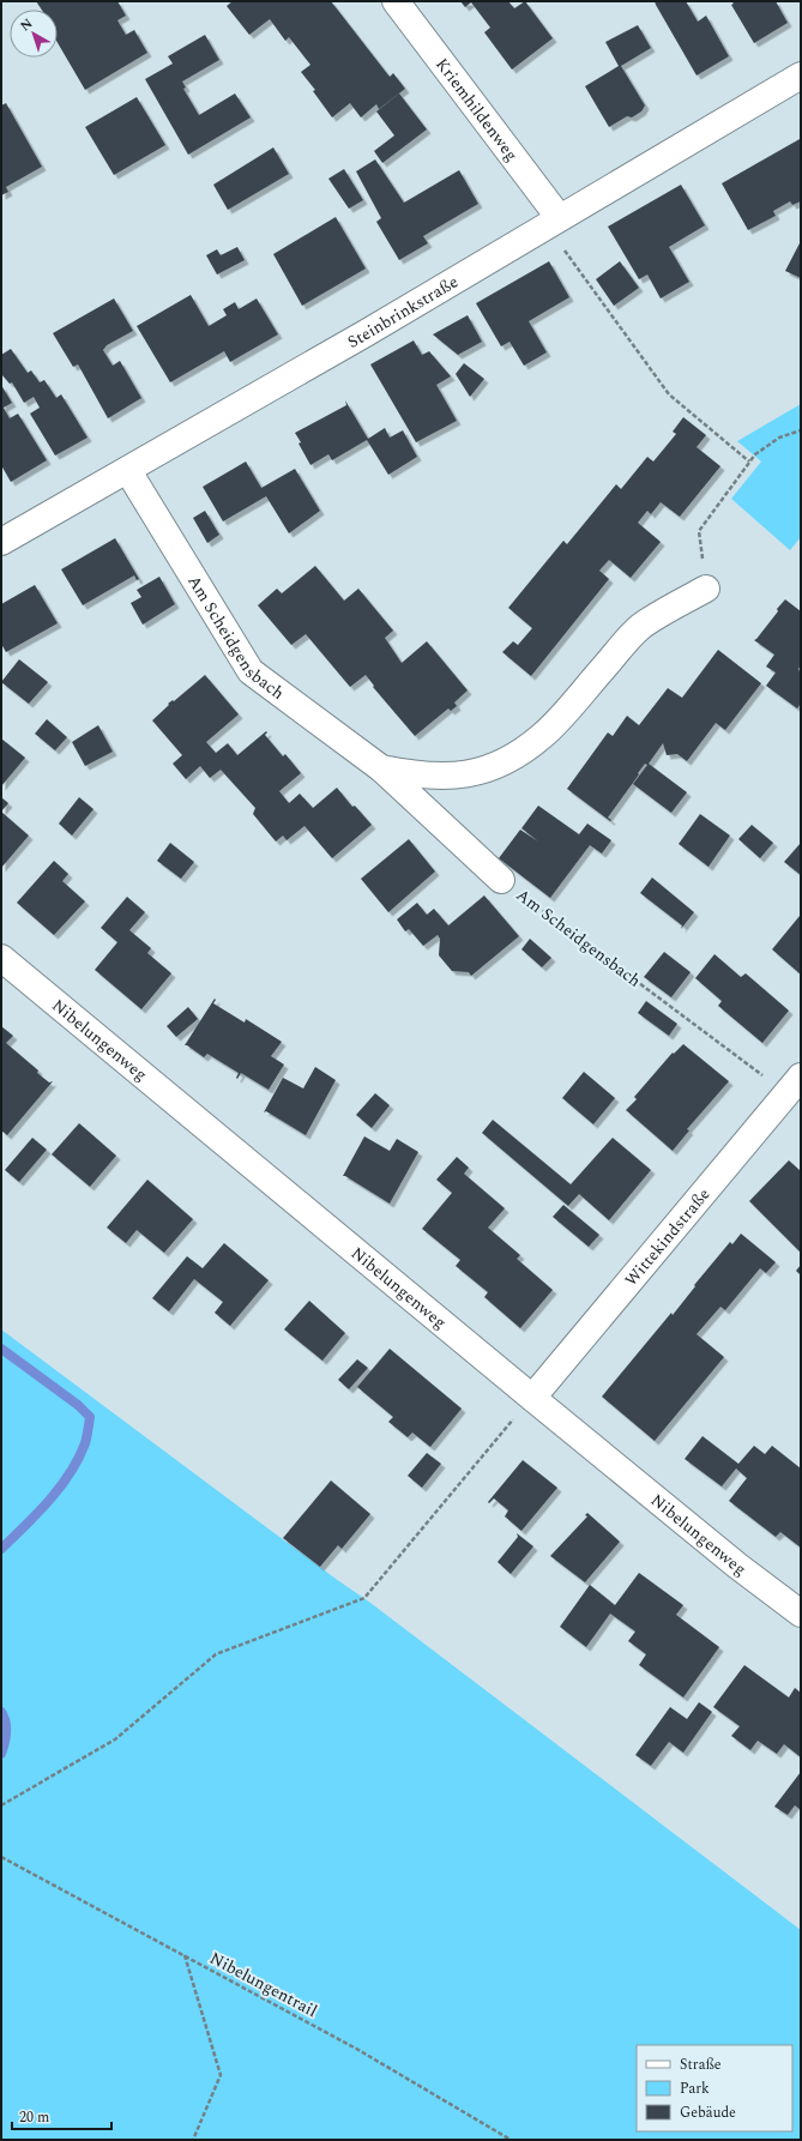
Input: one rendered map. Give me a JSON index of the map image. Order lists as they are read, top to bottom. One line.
{"streets":{"street":["Kriemhildenweg","Steinbrinkstraße","Am Scheidgensbach","Nibelungenweg","Wittekindstraße"],"path":["Nibelungentrail"]},"crossings":[["Kriemhildenweg","Steinbrinkstraße"],["Steinbrinkstraße","Am Scheidgensbach"],["Am Scheidgensbach","Wittekindstraße"],["Nibelungenweg","Wittekindstraße"]],"legend":["Straße","Park","Gebäude"],"scale_bar":"20 m","north":"top left"}
